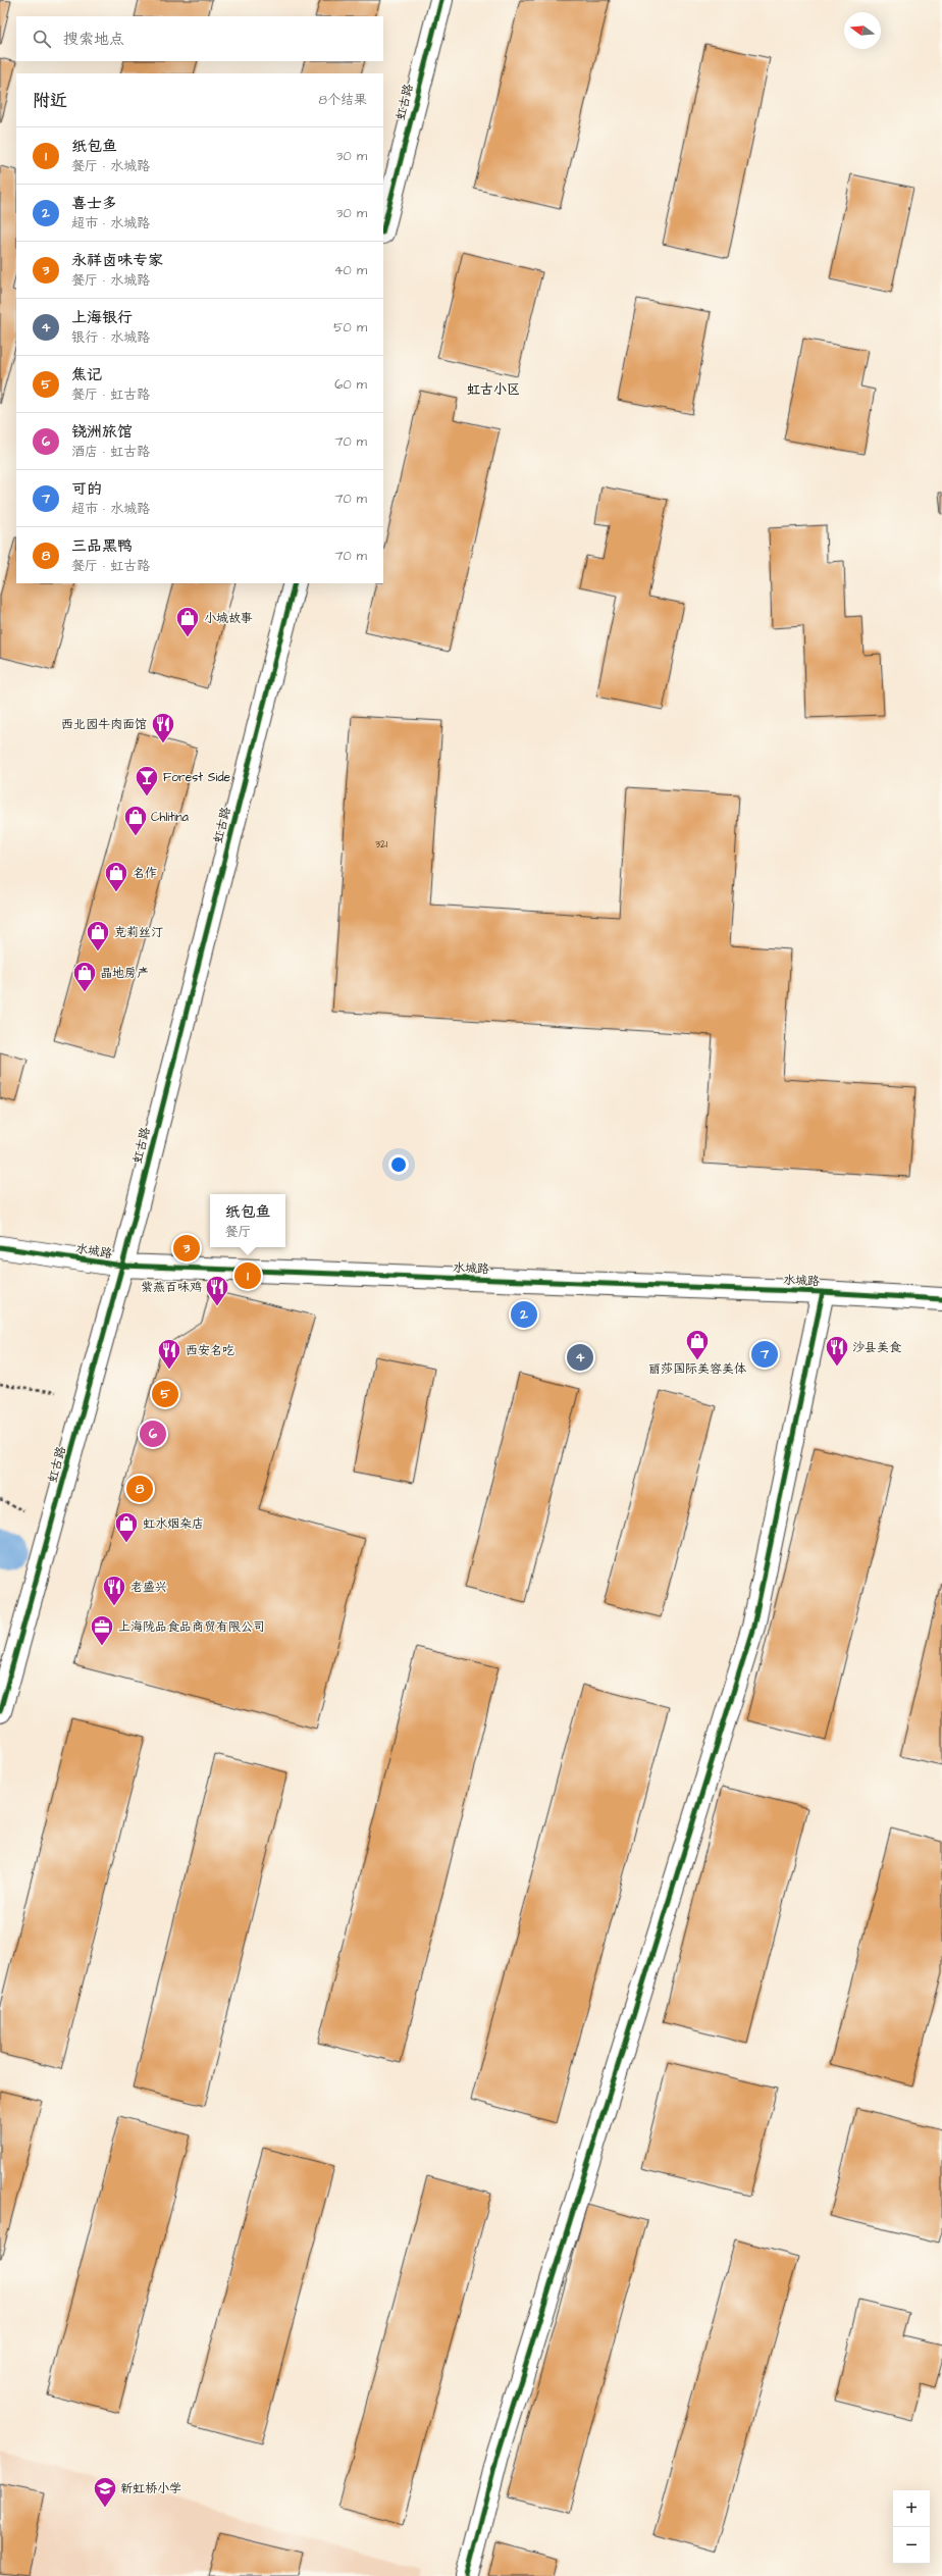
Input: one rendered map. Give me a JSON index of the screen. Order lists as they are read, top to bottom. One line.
{"streets":{"street":["虹古路","水城路"]},"crossings":[["虹古路","水城路"]],"districts":["虹古小区"],"places":{"shop":["小城故事","Chlitina","名作","克莉丝汀","晶地房产","丽莎国际美容美体","虹水烟杂店"],"restaurant":["西北园牛肉面馆","紫燕百味鸡","沙县美食","西安名吃","老盛兴"],"bar":["Forest Side"],"office":["上海陇品食品商贸有限公司"],"school or university":["新虹桥小学"]},"house_numbers":["321"],"north":"left","page":{"search":"搜索地点","heading":["附近","8个结果"],"list":[{"mark":"1","name":"纸包鱼","note":"餐厅 · 水城路","value":"30 m"},{"mark":"2","name":"喜士多","note":"超市 · 水城路","value":"30 m"},{"mark":"3","name":"永祥卤味专家","note":"餐厅 · 水城路","value":"40 m"},{"mark":"4","name":"上海银行","note":"银行 · 水城路","value":"50 m"},{"mark":"5","name":"焦记","note":"餐厅 · 虹古路","value":"60 m"},{"mark":"6","name":"铙洲旅馆","note":"酒店 · 虹古路","value":"70 m"},{"mark":"7","name":"可的","note":"超市 · 水城路","value":"70 m"},{"mark":"8","name":"三品黑鸭","note":"餐厅 · 虹古路","value":"70 m"}],"popup":["纸包鱼","餐厅"],"pins":["3","1","2","7","4","5","6","8"],"map_buttons":["+","−"]}}
